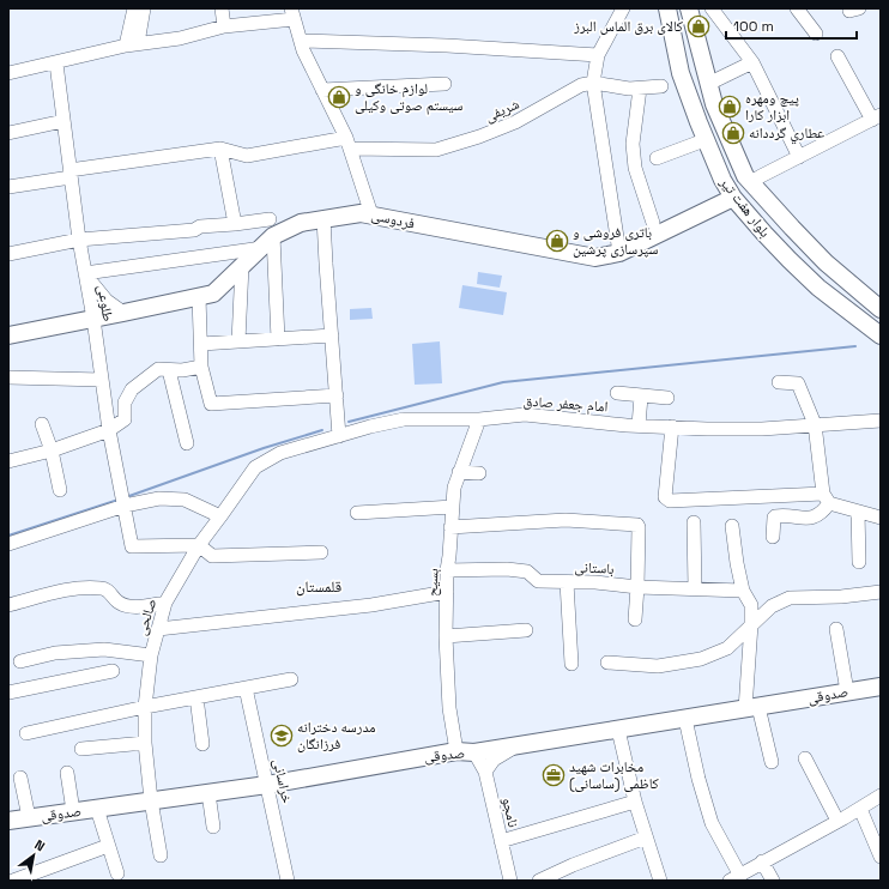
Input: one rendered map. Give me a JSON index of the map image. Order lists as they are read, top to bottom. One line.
{"streets":{"main road":["بلوار هفت تیر","فردوسی","صدوقی"],"street":["شریفی","طلوعی","امام جعفر صادق","باستانی","بسیح","صالحی","خراسانی","نامجو"]},"crossings":[["بلوار هفت تیر","فردوسی"],["فردوسی","طلوعی"],["طلوعی","صالحی"],["امام جعفر صادق","بسیح"],["امام جعفر صادق","صالحی"],["باستانی","بسیح"],["بسیح","صدوقی"],["صالحی","صدوقی"],["صدوقی","خراسانی"],["صدوقی","نامجو"]],"districts":["قلمستان"],"places":{"shop":["کالای برق الماس البرز","لوازم خانگی و سیستم صوتی وکیلی","پیچ ومهره ابزار کارا","عطاري گرددانه","باتری فروشی و سپرسازی پرشین"],"school or university":["مدرسه دخترانه فرزانگان"],"office":["مخابرات شهید کاظمی (ساسانی)"]},"scale_bar":"100 m","north":"top right"}
